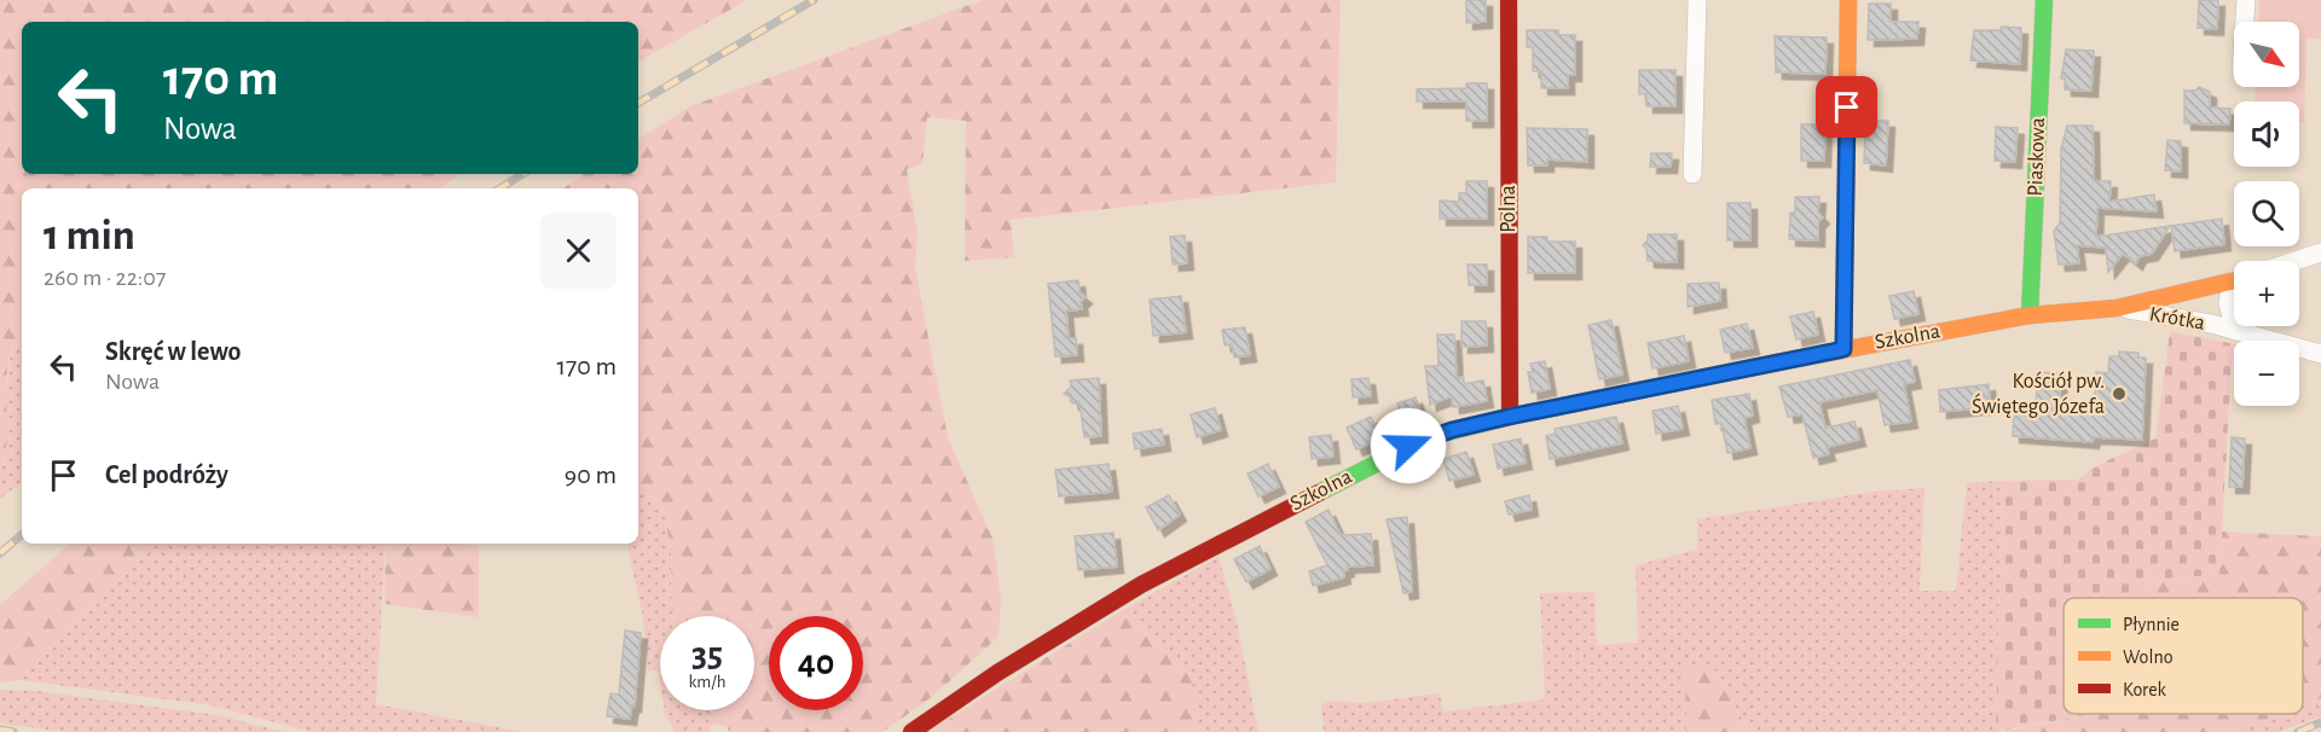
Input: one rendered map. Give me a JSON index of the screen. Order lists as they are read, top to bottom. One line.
{"streets":{"street":["Piaskowa","Polna","Krótka","Szkolna"]},"crossings":[["Piaskowa","Szkolna"],["Polna","Szkolna"],["Krótka","Szkolna"]],"places":["Kościół pw. Świętego Józefa"],"legend":["Płynnie","Wolno","Korek"],"north":"bottom right","page":{"map_buttons":["+","−"],"turn":["170 m","Nowa"],"heading":["1 min","260 m · 22:07"],"list":[{"name":"Skręć w lewo","note":"Nowa","value":"170 m"},{"name":"Cel podróży","value":"90 m"}],"speed":"35 km/h","limit":"40"}}
